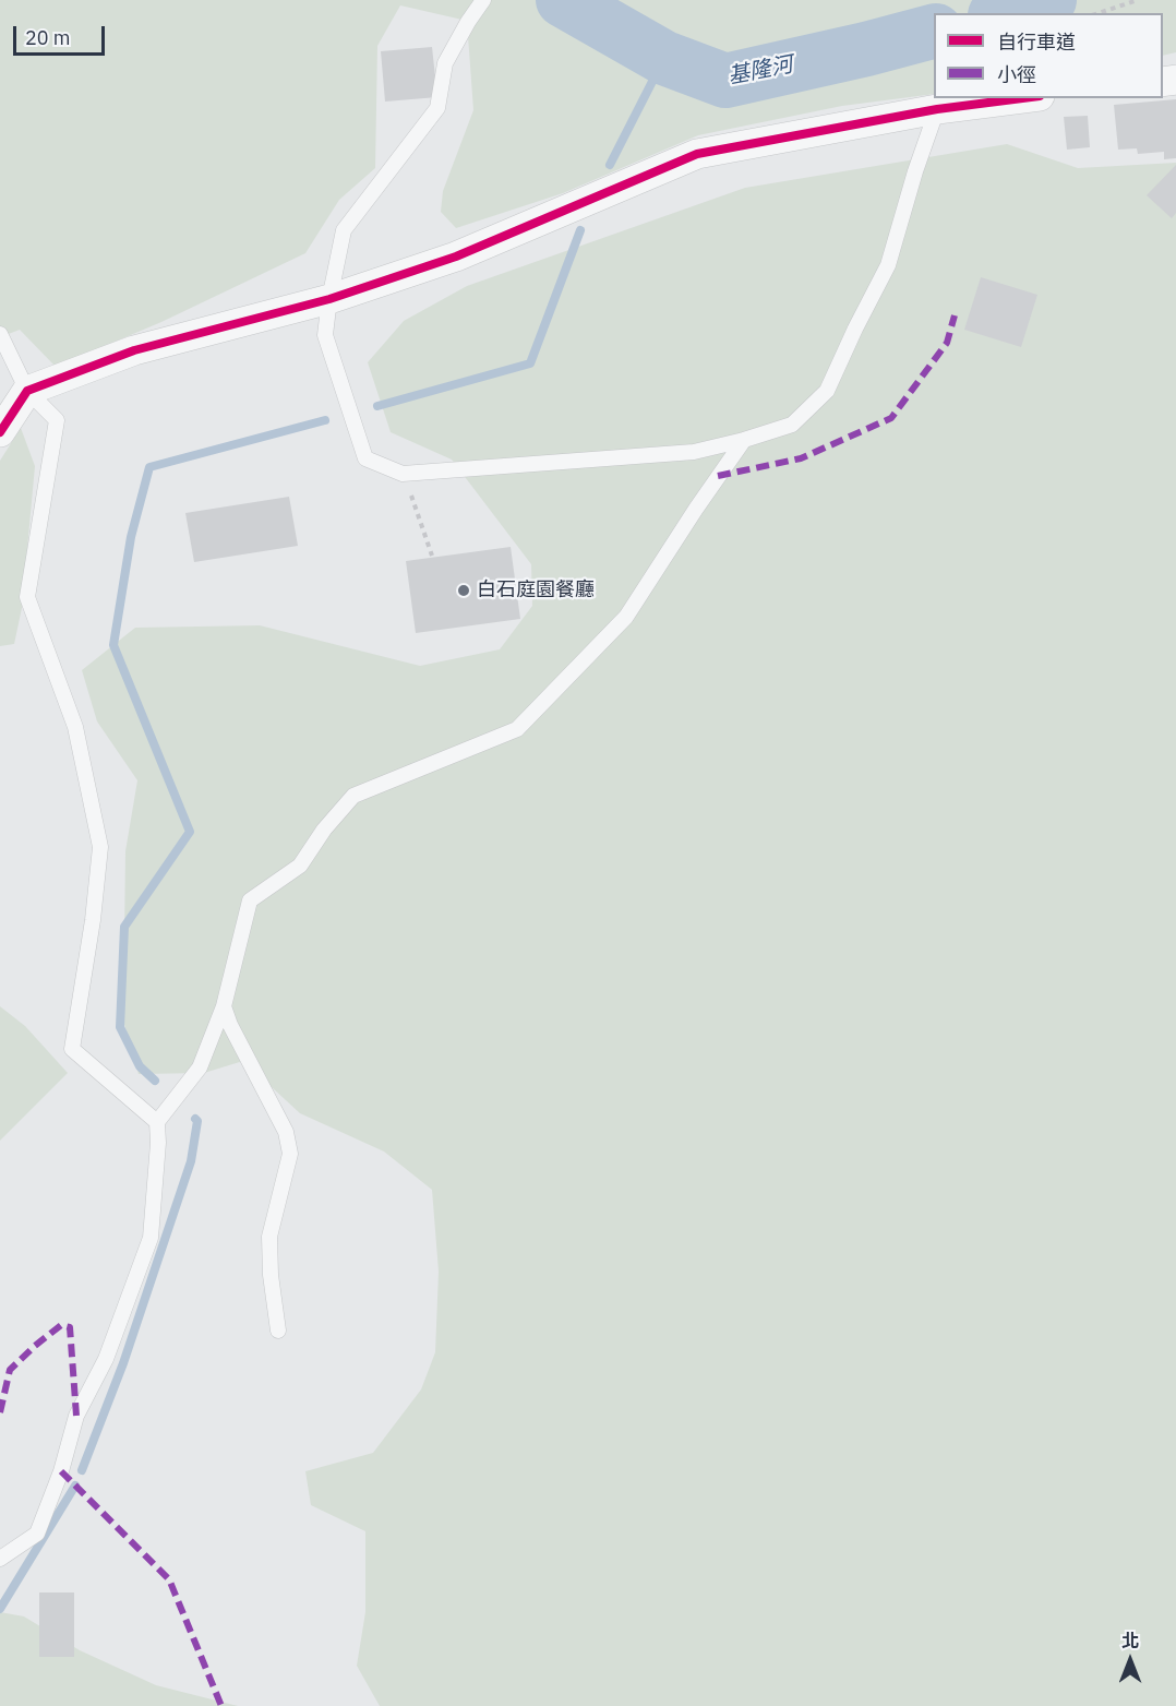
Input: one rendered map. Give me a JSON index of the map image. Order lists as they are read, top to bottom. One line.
{"water":["基隆河"],"places":["白石庭園餐廳"],"legend":["自行車道","小徑"],"scale_bar":"20 m","north":"top"}
